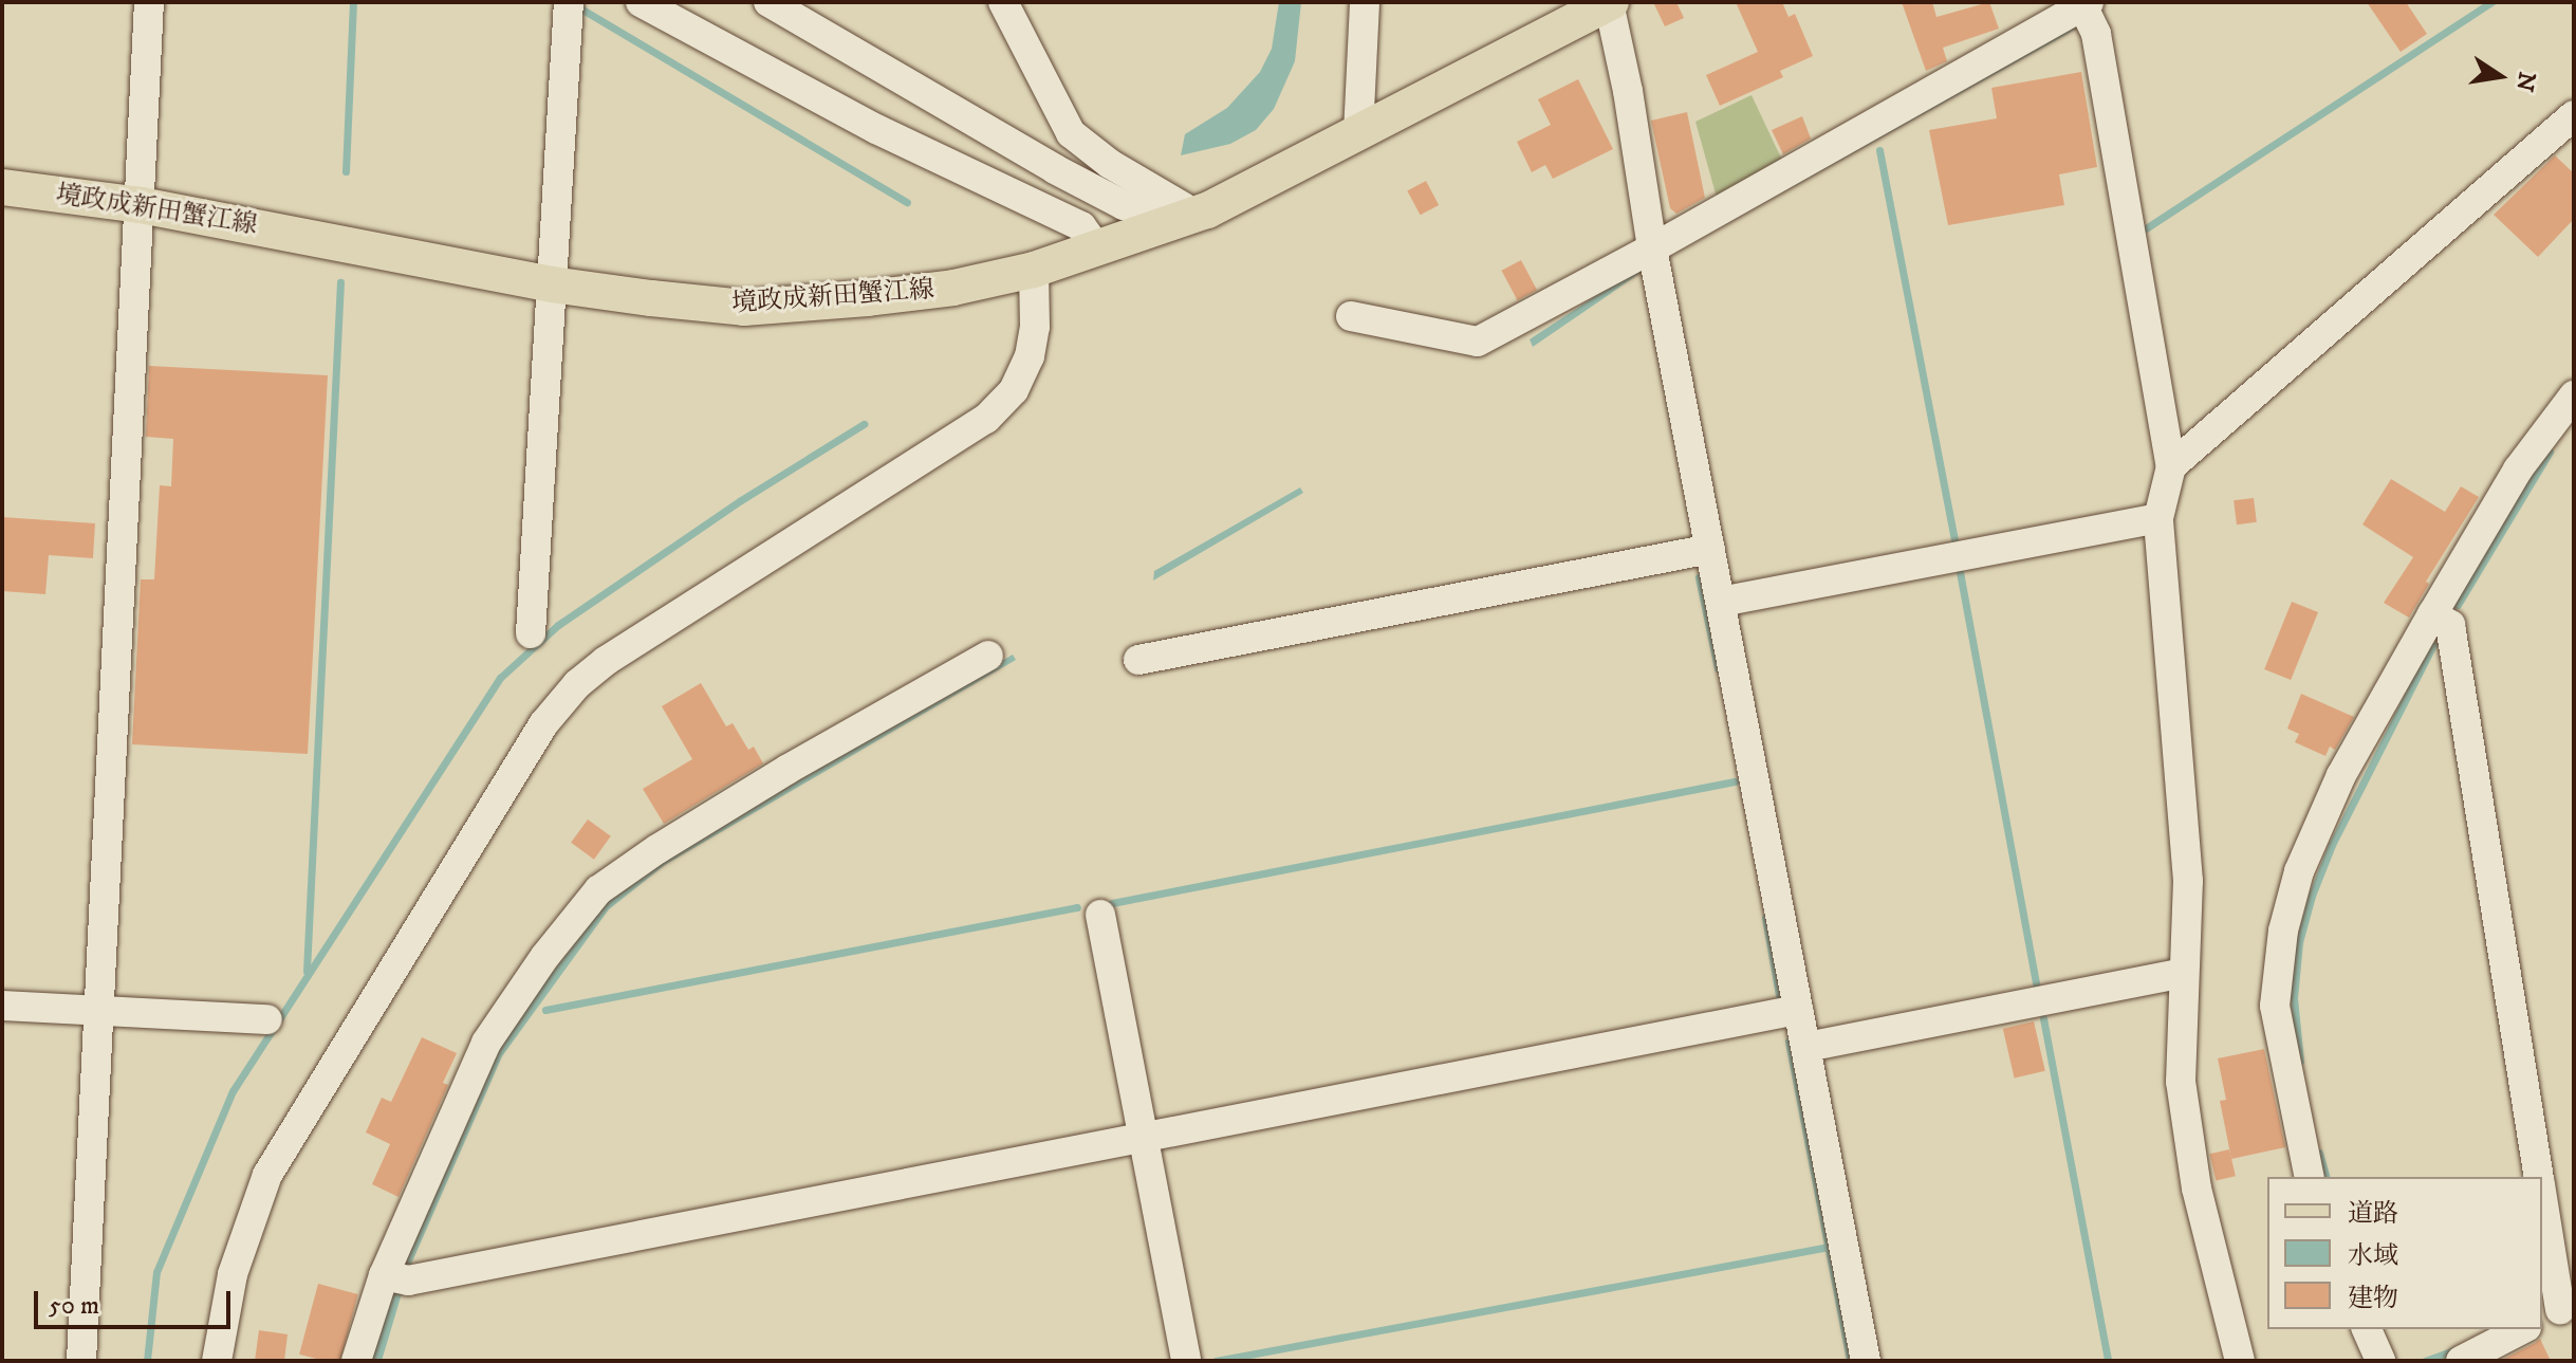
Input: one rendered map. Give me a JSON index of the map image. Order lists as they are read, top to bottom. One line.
{"streets":{"main road":["境政成新田蟹江線"]},"legend":["道路","水域","建物"],"scale_bar":"50 m","north":"right"}
